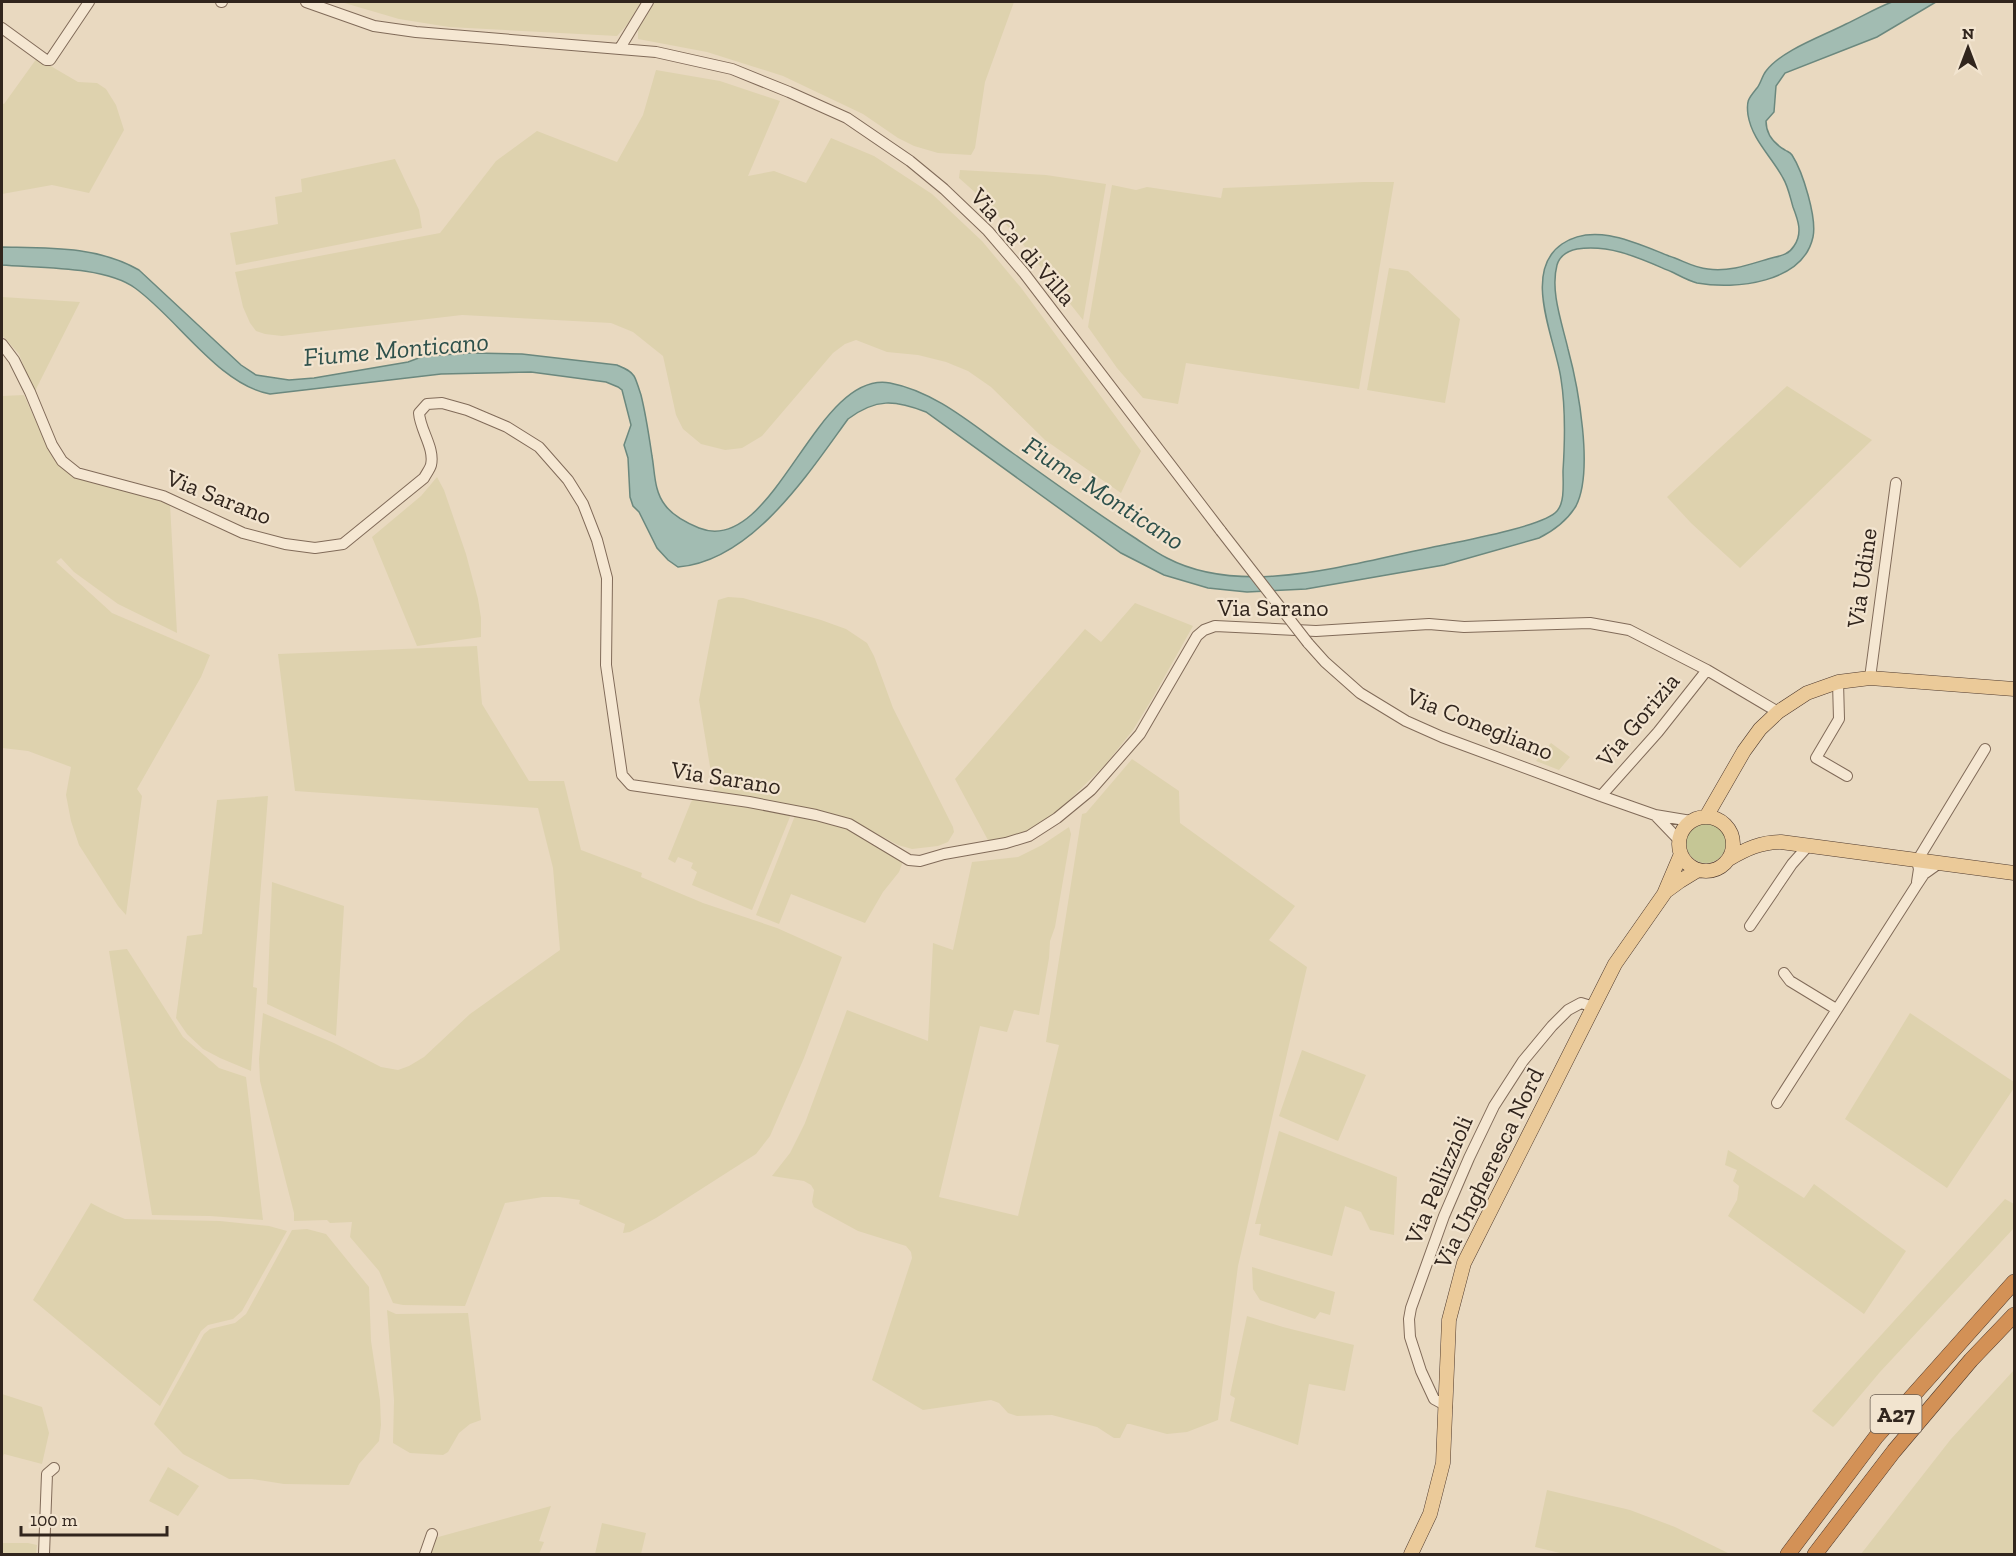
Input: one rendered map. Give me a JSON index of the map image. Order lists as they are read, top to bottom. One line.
{"streets":{"highway":["A27"],"main road":["Via Conegliano","Via Ungheresca Nord"],"street":["Via Ca' di Villa","Via Sarano","Via Udine","Via Gorizia","Via Pellizzioli"]},"crossings":[["Via Ca' di Villa","Via Conegliano"],["Via Sarano","Via Gorizia"],["Via Gorizia","Via Conegliano"],["Via Conegliano","Via Ungheresca Nord"],["Via Ungheresca Nord","Via Pellizzioli"]],"water":["Fiume Monticano"],"scale_bar":"100 m","north":"top"}
